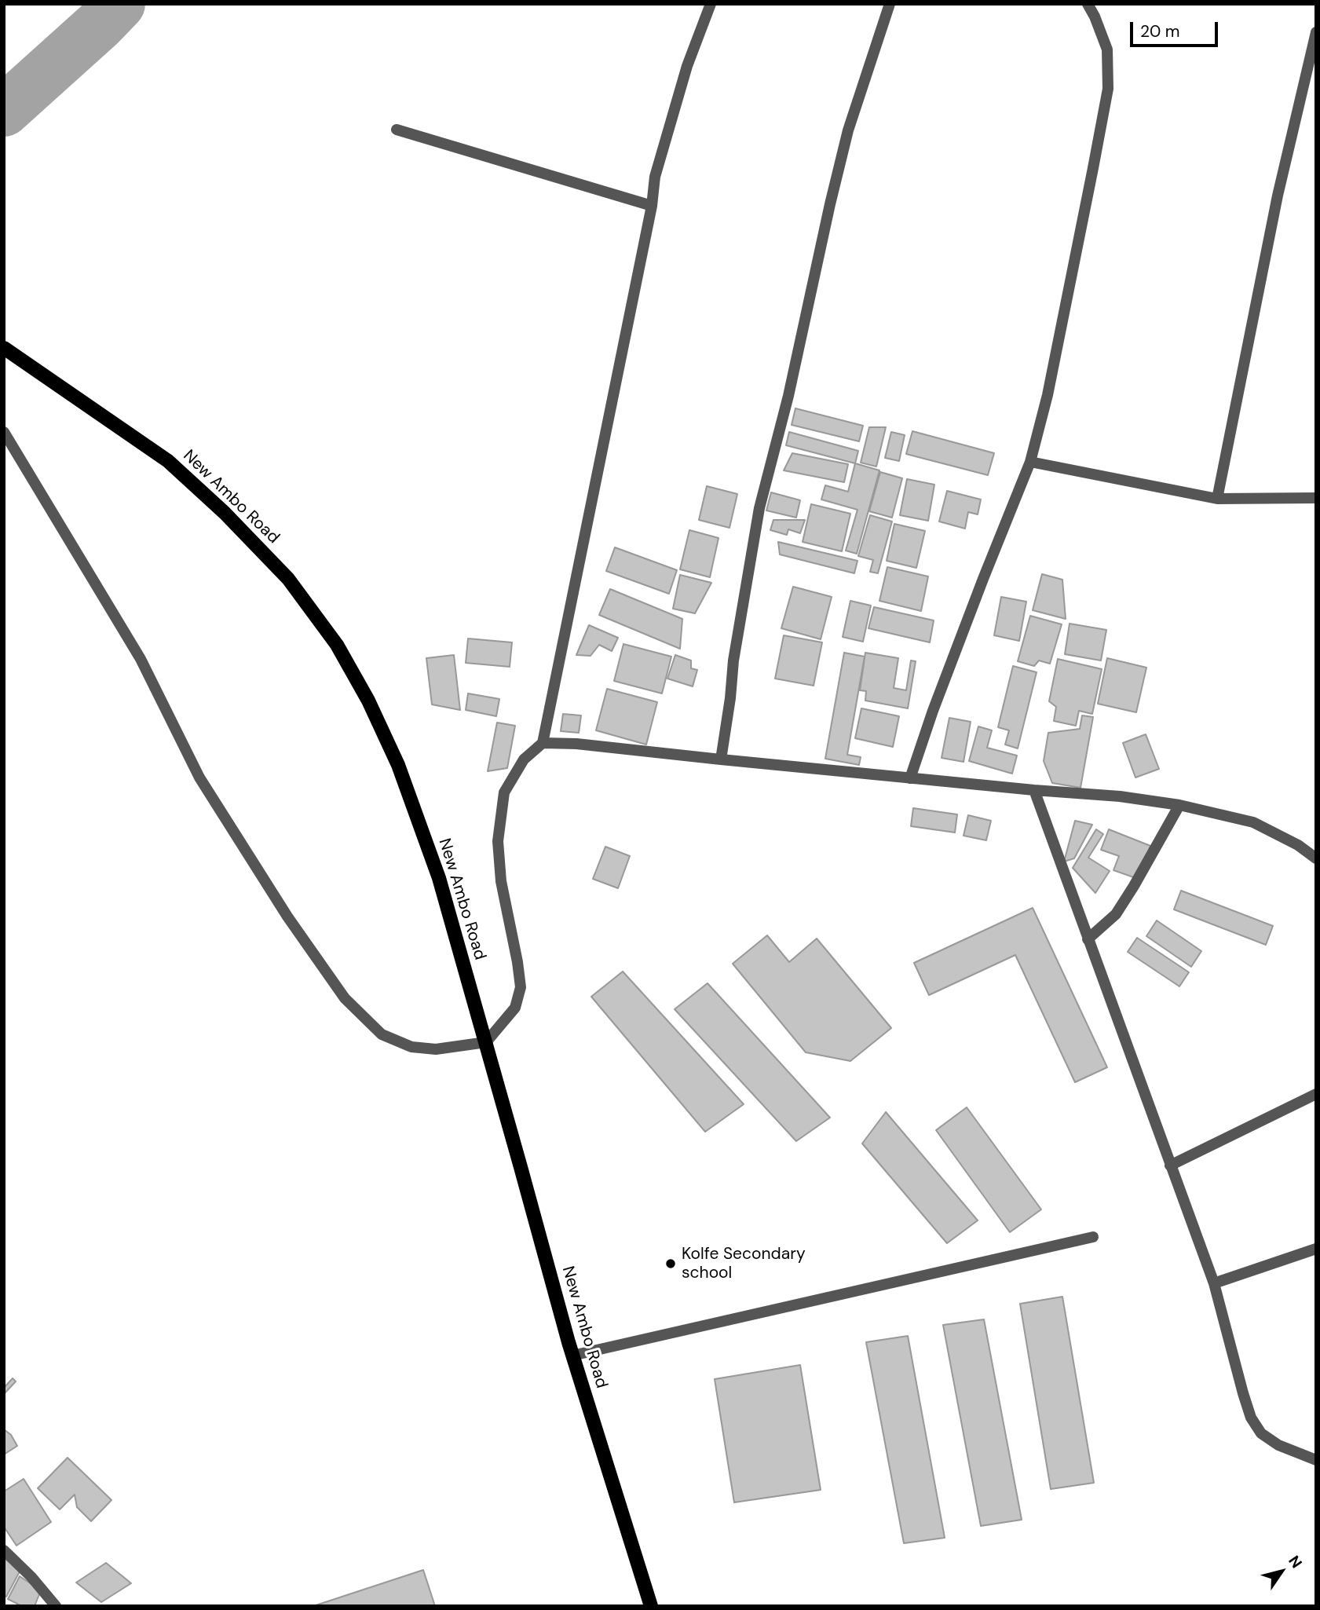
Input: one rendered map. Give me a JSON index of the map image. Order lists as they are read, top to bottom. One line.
{"streets":{"main road":["New Ambo Road"]},"places":["Kolfe Secondary school"],"scale_bar":"20 m","north":"top right"}
